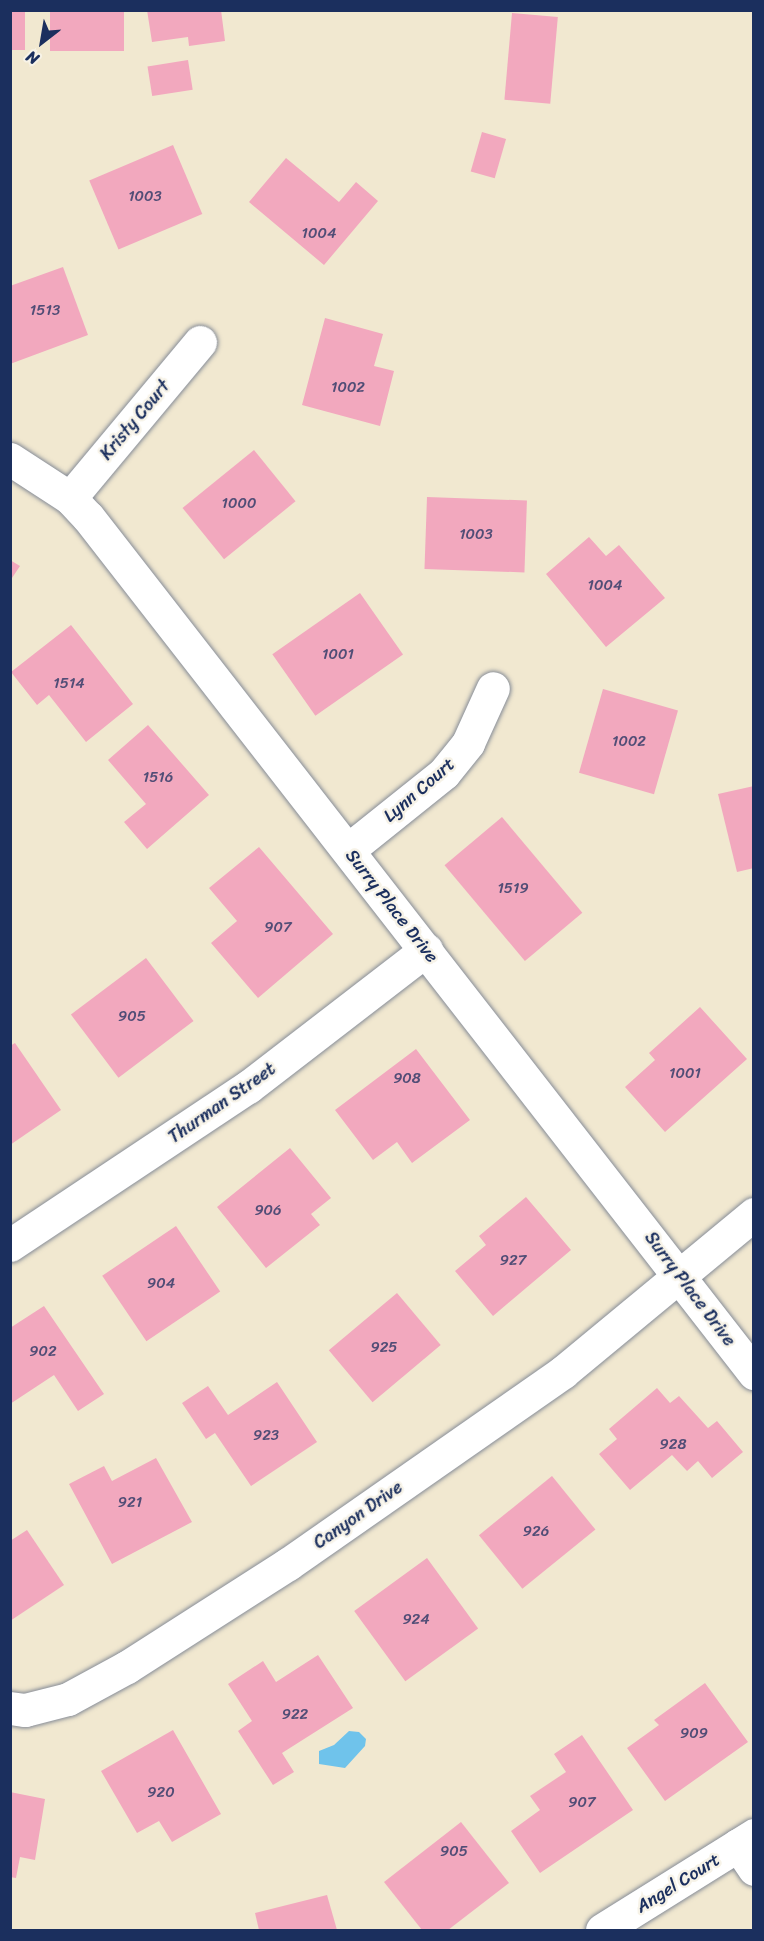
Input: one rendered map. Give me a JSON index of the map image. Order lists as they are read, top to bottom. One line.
{"streets":{"street":["Kristy Court","Lynn Court","Surry Place Drive","Thurman Street","Canyon Drive","Angel Court"]},"crossings":[["Kristy Court","Surry Place Drive"],["Lynn Court","Surry Place Drive"],["Surry Place Drive","Thurman Street"],["Surry Place Drive","Canyon Drive"]],"house_numbers":["1003","1004","1513","1002","1000","1003","1004","1001","1514","1002","1516","1519","907","905","1001","908","906","927","904","925","902","923","928","921","926","924","922","909","920","907","905"],"north":"bottom left"}
